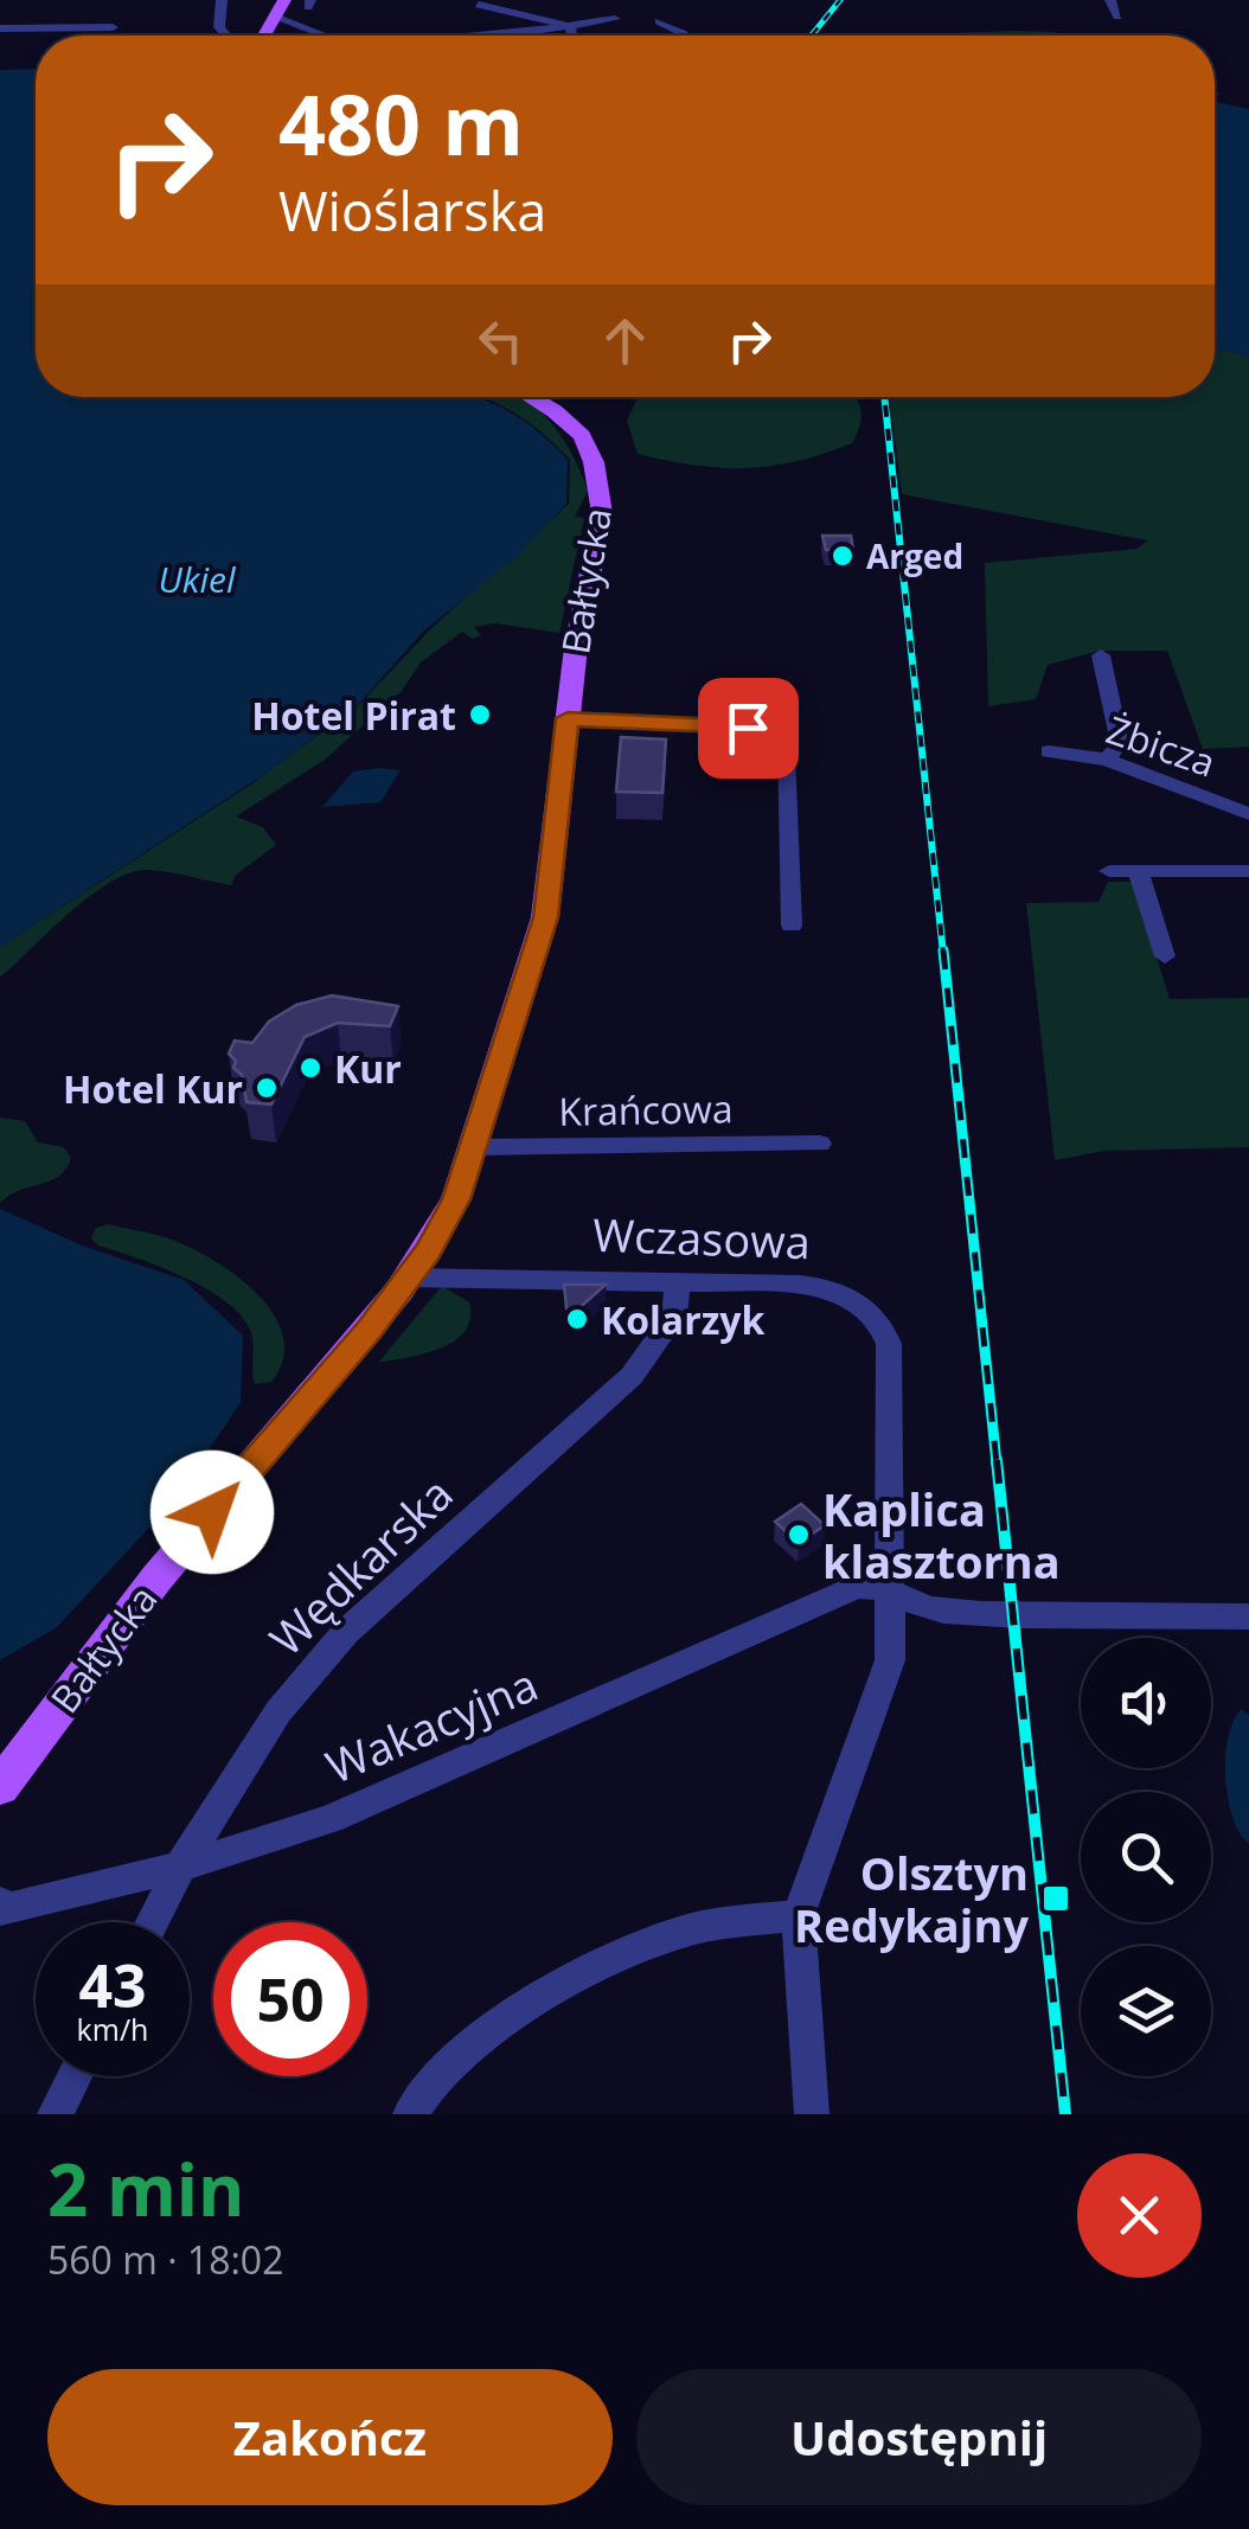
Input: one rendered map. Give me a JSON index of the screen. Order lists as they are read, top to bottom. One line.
{"streets":{"main road":["Bałtycka"],"street":["Żbicza","Krańcowa","Wczasowa","Wędkarska","Wakacyjna"]},"crossings":[["Bałtycka","Krańcowa"],["Bałtycka","Wczasowa"],["Wczasowa","Wędkarska"],["Wczasowa","Wakacyjna"],["Wędkarska","Wakacyjna"]],"water":["Ukiel"],"places":{"other":["Arged","Hotel Pirat","Kur","Hotel Kur","Kolarzyk","Kaplica klasztorna"],"transit":["Olsztyn Redykajny"]},"page":{"turn":["480 m","Wioślarska"],"speed":"43 km/h","limit":"50","heading":["2 min","560 m · 18:02"],"buttons":["Zakończ","Udostępnij"]}}
